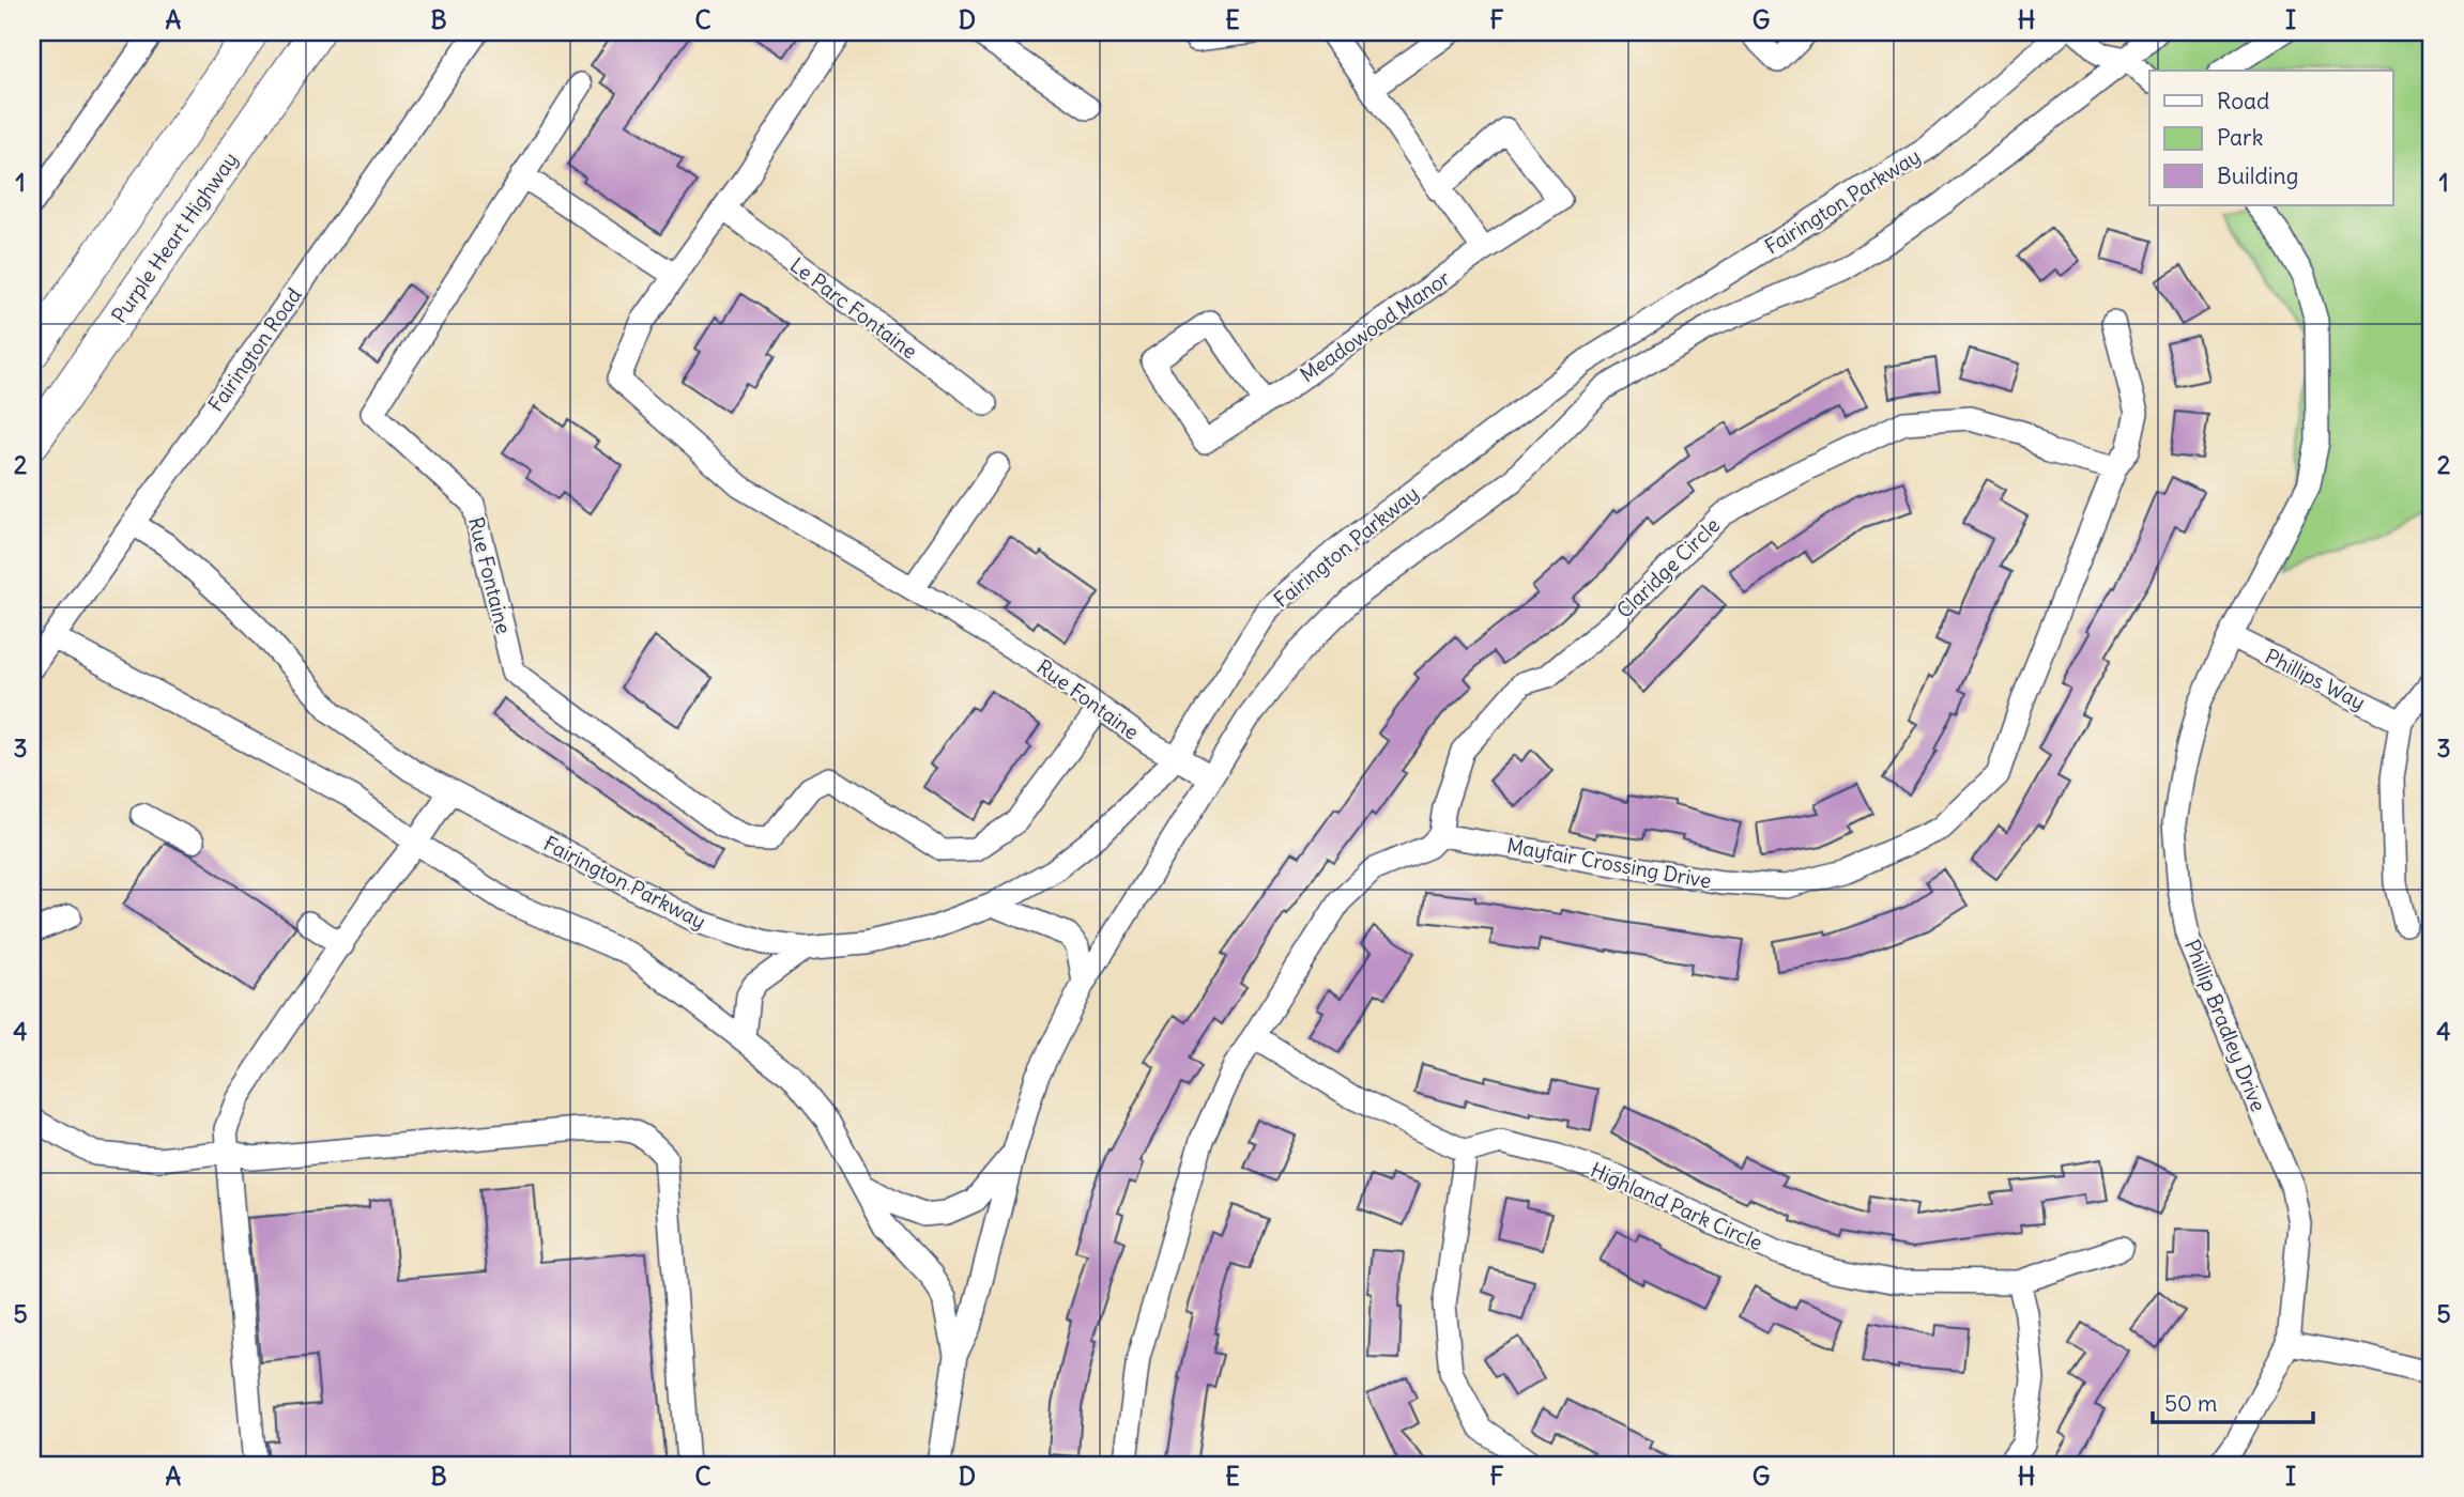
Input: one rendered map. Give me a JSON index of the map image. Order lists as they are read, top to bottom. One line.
{"streets":{"highway":["Purple Heart Highway"],"street":["Fairington Parkway","Le Parc Fontaine","Meadowood Manor","Fairington Road","Claridge Circle","Rue Fontaine","Phillips Way","Mayfair Crossing Drive","Phillip Bradley Drive","Highland Park Circle"]},"crossings":[["Fairington Parkway","Fairington Road"],["Fairington Parkway","Rue Fontaine"],["Le Parc Fontaine","Rue Fontaine"],["Claridge Circle","Mayfair Crossing Drive"],["Phillips Way","Phillip Bradley Drive"]],"legend":["Road","Park","Building"],"scale_bar":"50 m","grid":{"columns":["A","B","C","D","E","F","G","H","I"],"rows":["1","2","3","4","5"]}}
